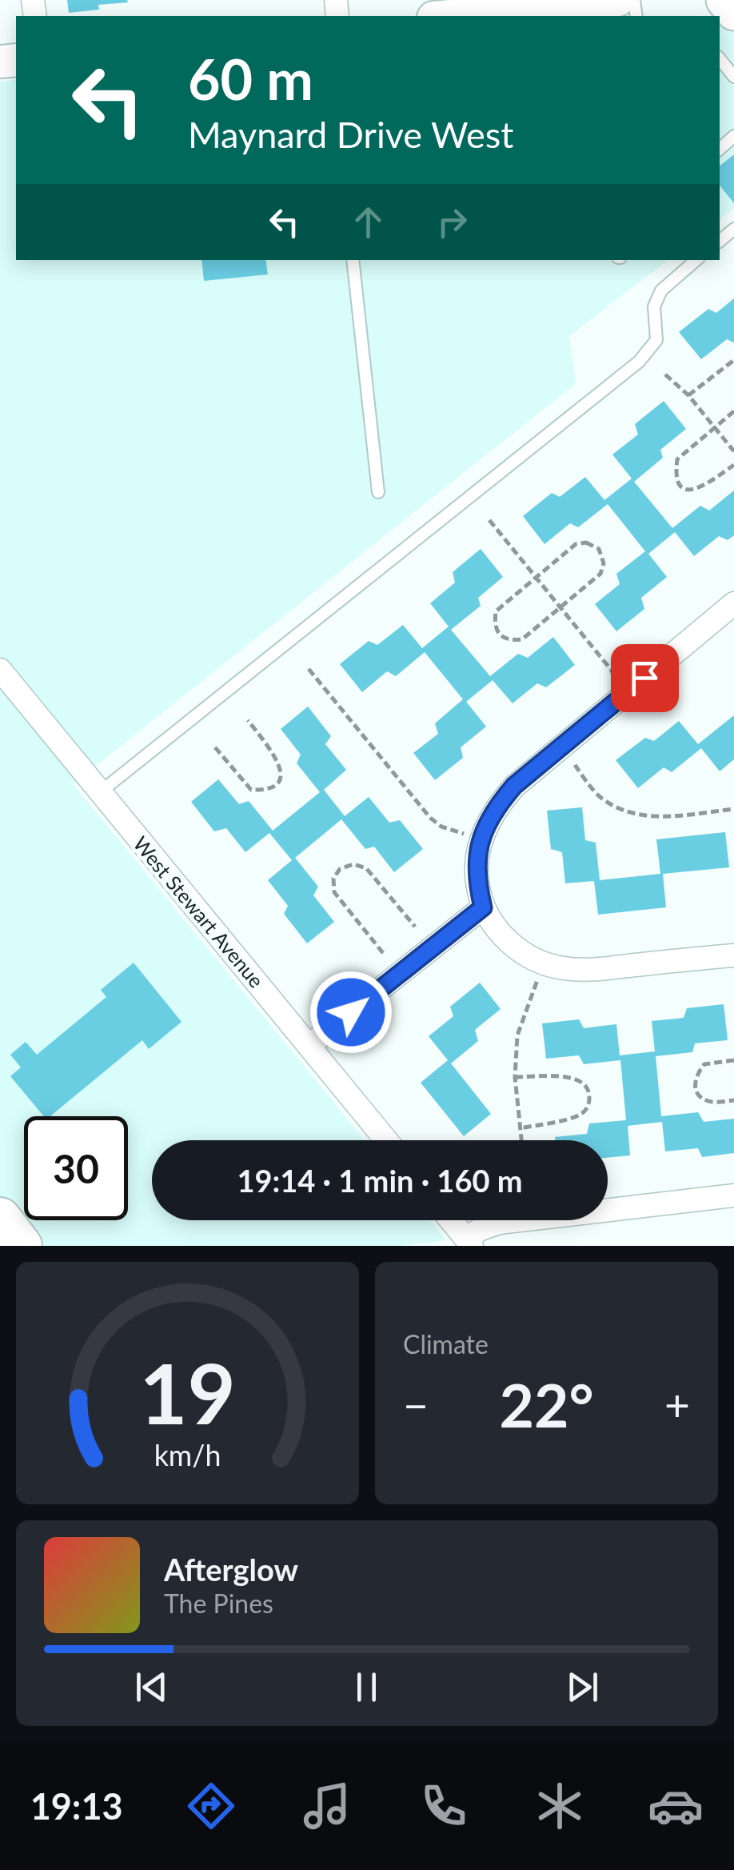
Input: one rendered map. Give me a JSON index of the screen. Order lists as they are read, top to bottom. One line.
{"streets":{"street":["West Stewart Avenue"]},"page":{"turn":["60 m","Maynard Drive West"],"limit":"30","trip":"19:14 · 1 min · 160 m","tile":"Climate","heat":["−","22°","+"],"song":["Afterglow","The Pines"],"tabs":"19:13","gauge":["19","km/h"]}}
